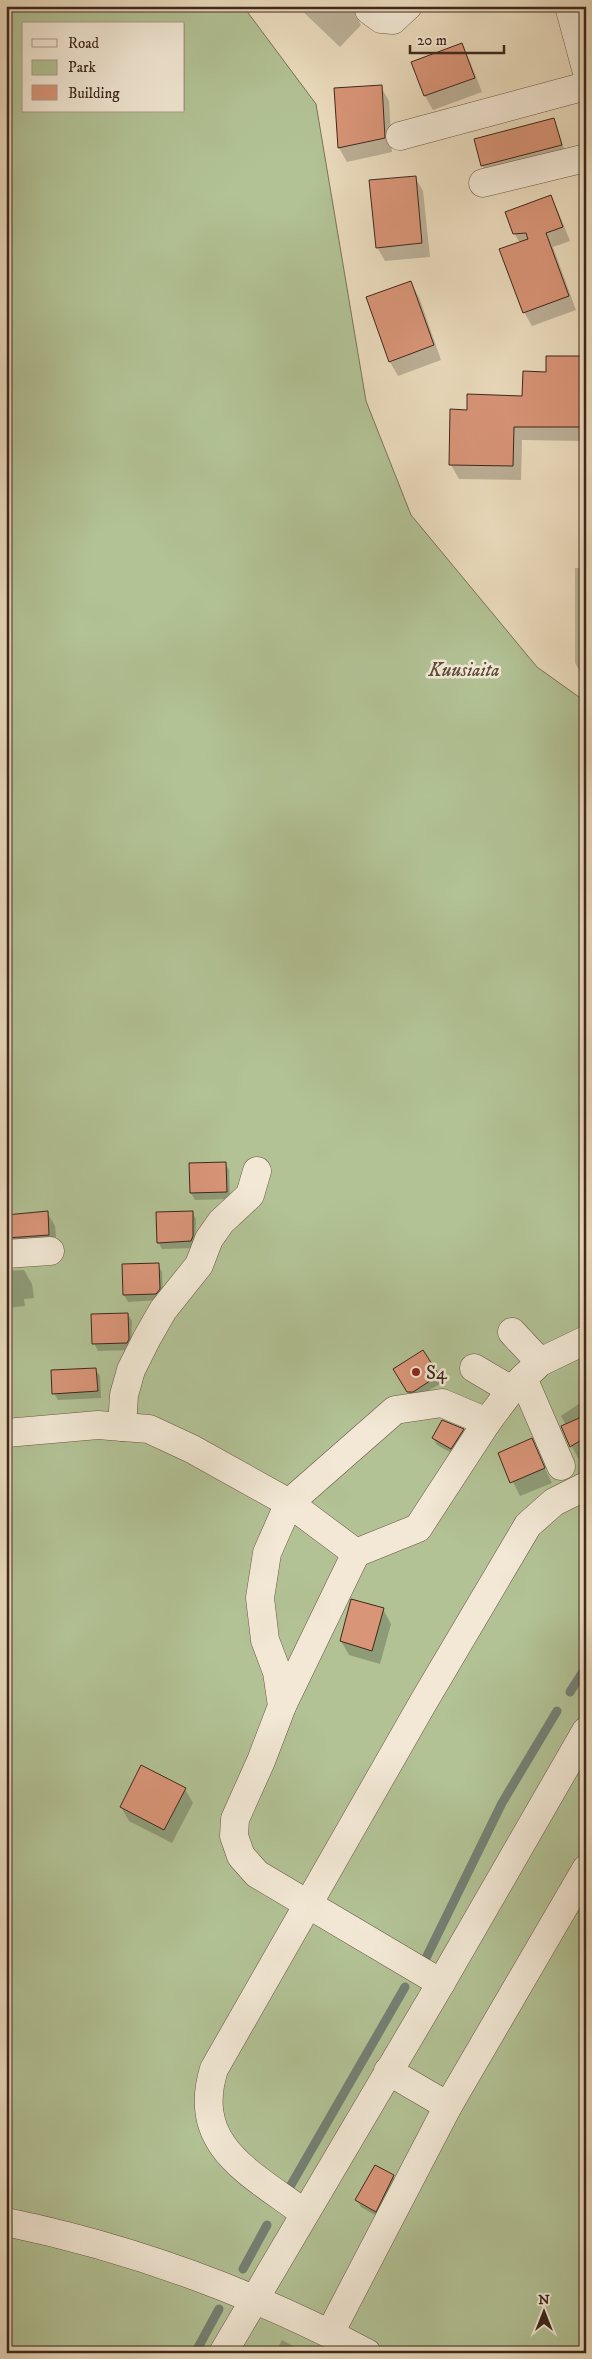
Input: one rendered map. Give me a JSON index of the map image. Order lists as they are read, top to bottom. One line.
{"parks":["Kuusiaita"],"places":["S4"],"legend":["Road","Park","Building"],"scale_bar":"20 m","north":"top"}
